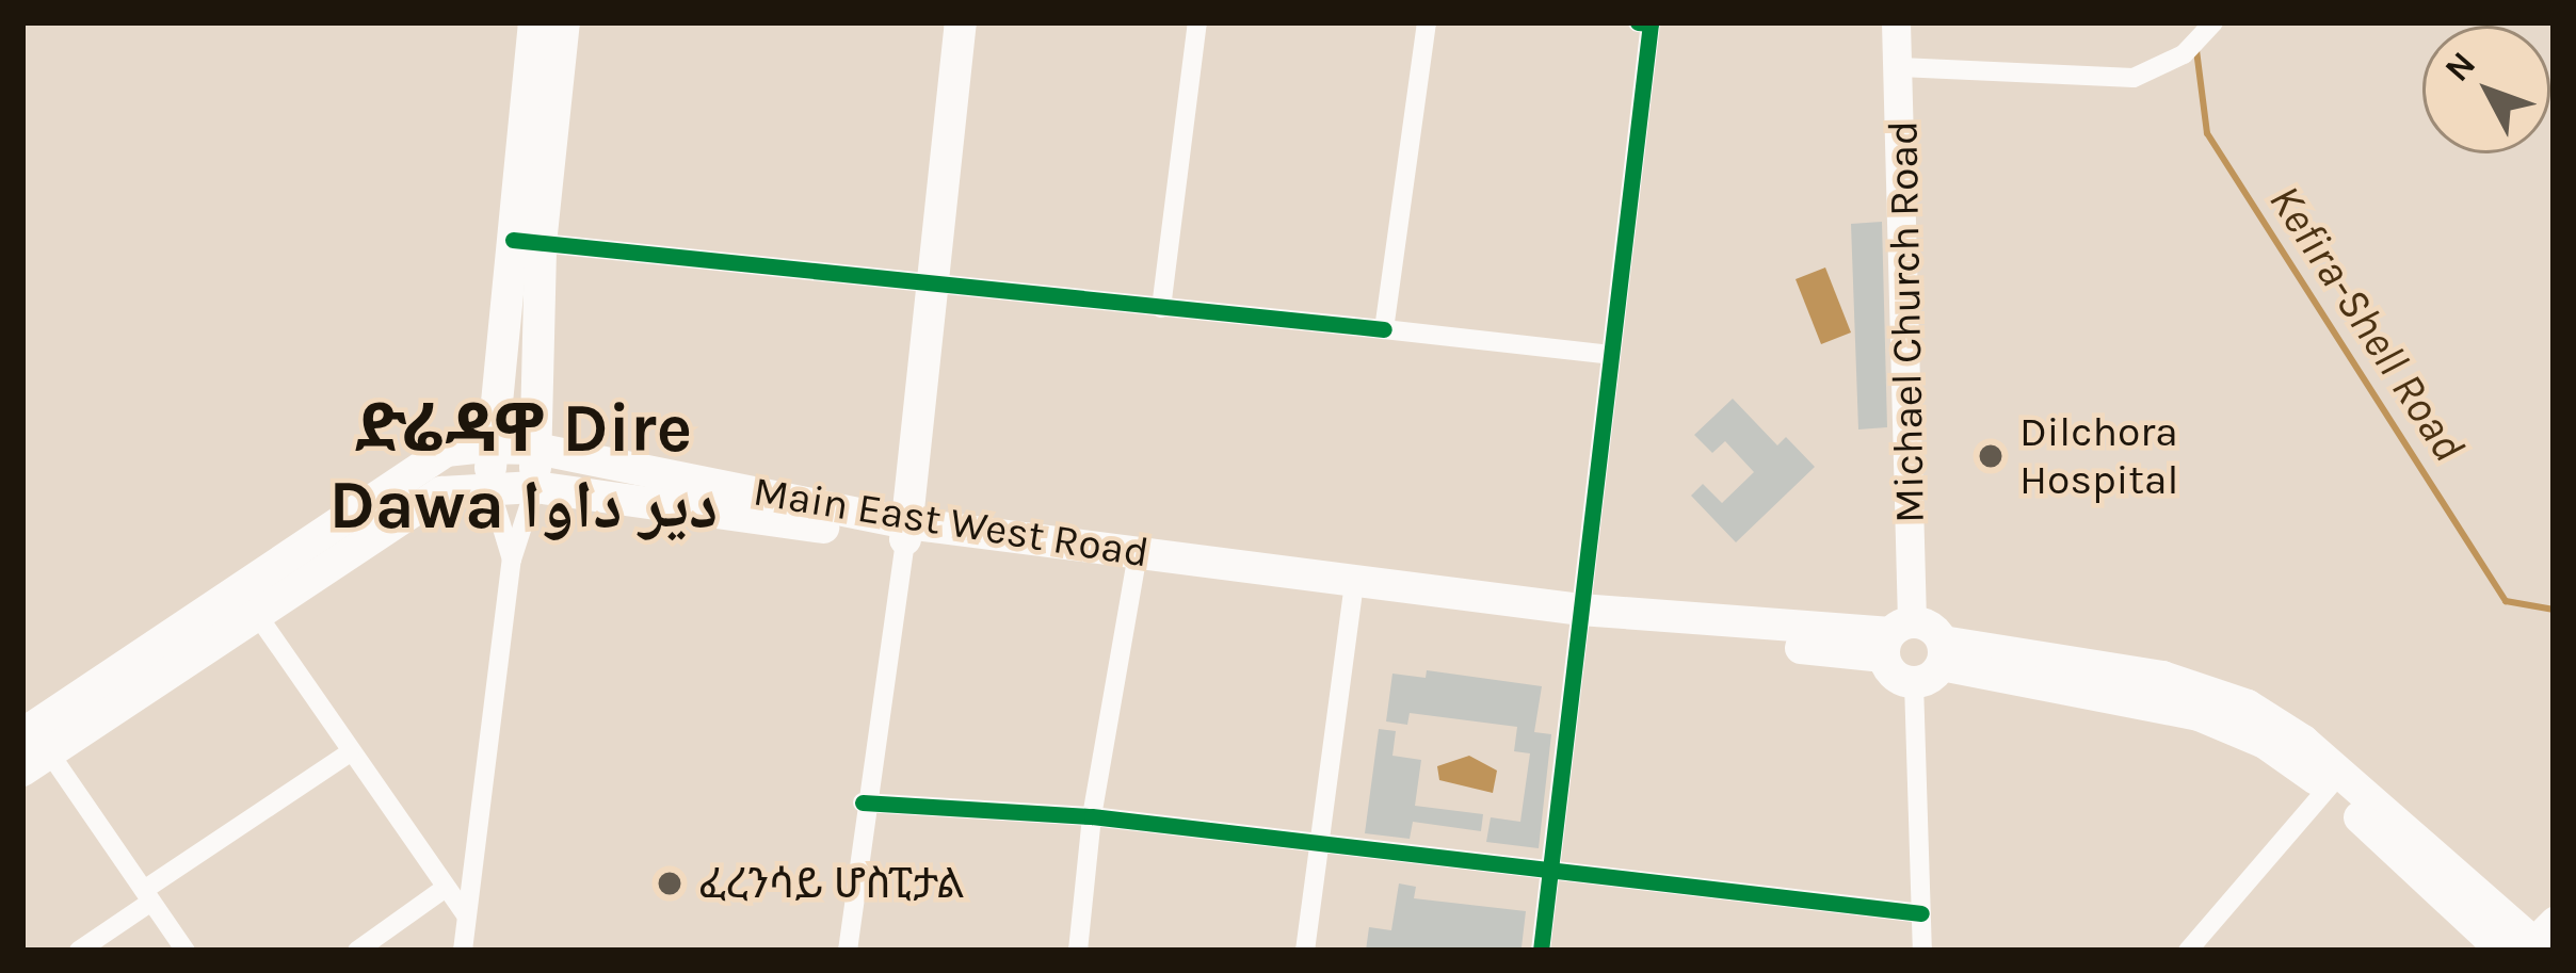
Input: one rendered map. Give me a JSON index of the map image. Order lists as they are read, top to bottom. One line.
{"streets":{"main road":["Michael Church Road","Main East West Road"]},"crossings":[["Michael Church Road","Main East West Road"]],"districts":["ድሬዳዋ Dire Dawa دير داوا"],"water":["Kefira-Shell Road"],"places":["Dilchora Hospital","ፈረንሳይ ሆስፒታል"],"north":"top left"}
